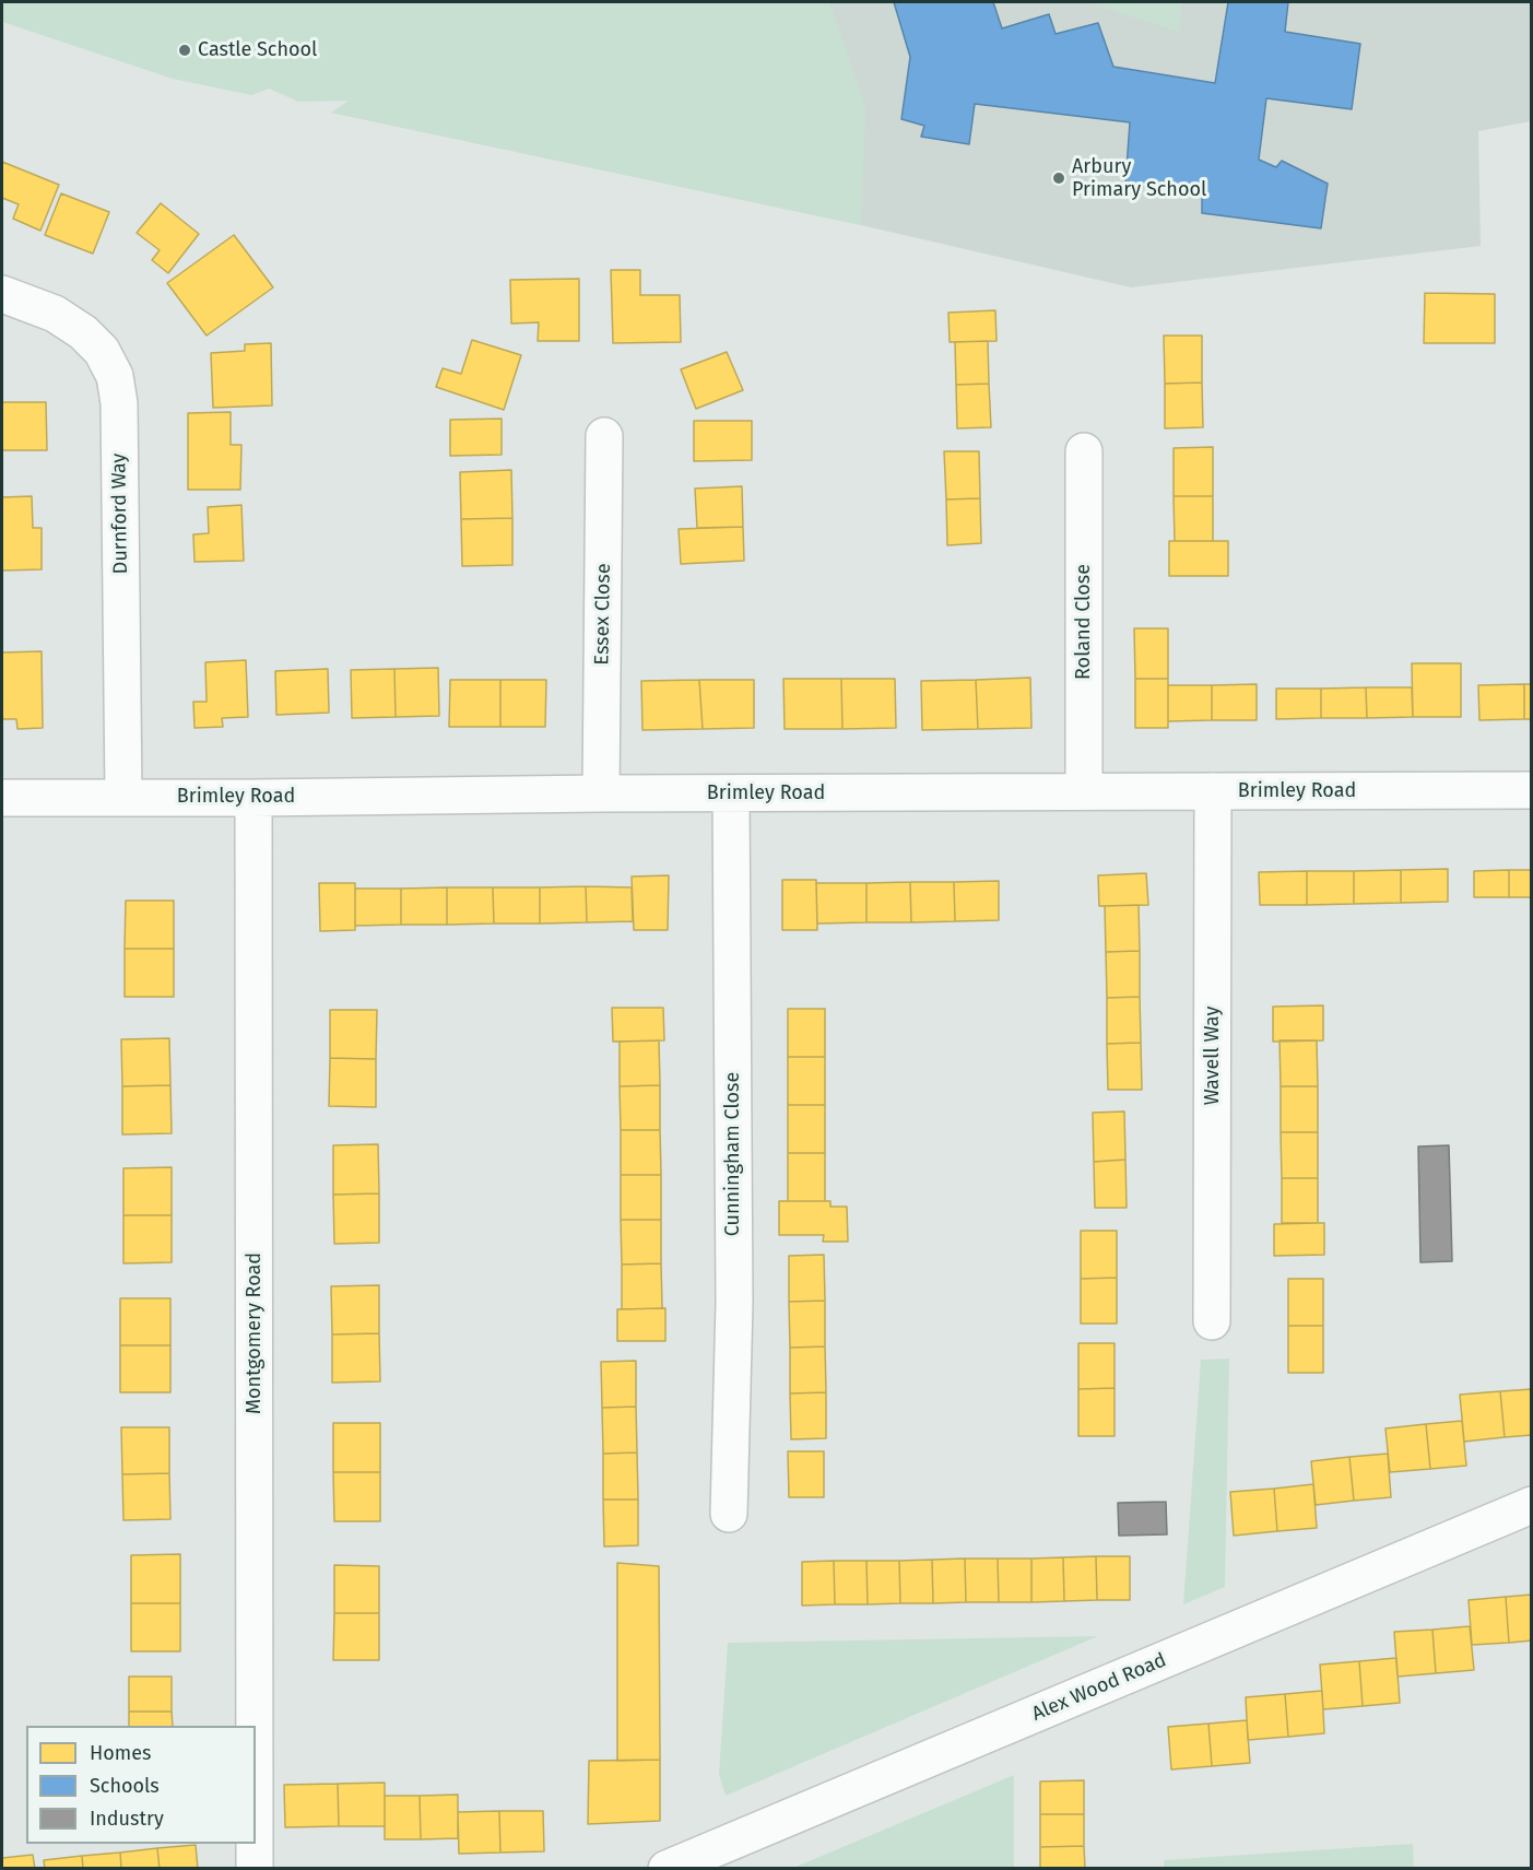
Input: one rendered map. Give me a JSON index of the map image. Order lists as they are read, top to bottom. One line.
{"streets":{"street":["Durnford Way","Essex Close","Roland Close","Brimley Road","Wavell Way","Cunningham Close","Montgomery Road","Alex Wood Road"]},"crossings":[["Durnford Way","Brimley Road"],["Essex Close","Brimley Road"],["Roland Close","Brimley Road"],["Brimley Road","Wavell Way"],["Brimley Road","Cunningham Close"],["Brimley Road","Montgomery Road"]],"places":["Castle School","Arbury Primary School"],"legend":["Homes","Schools","Industry"]}
